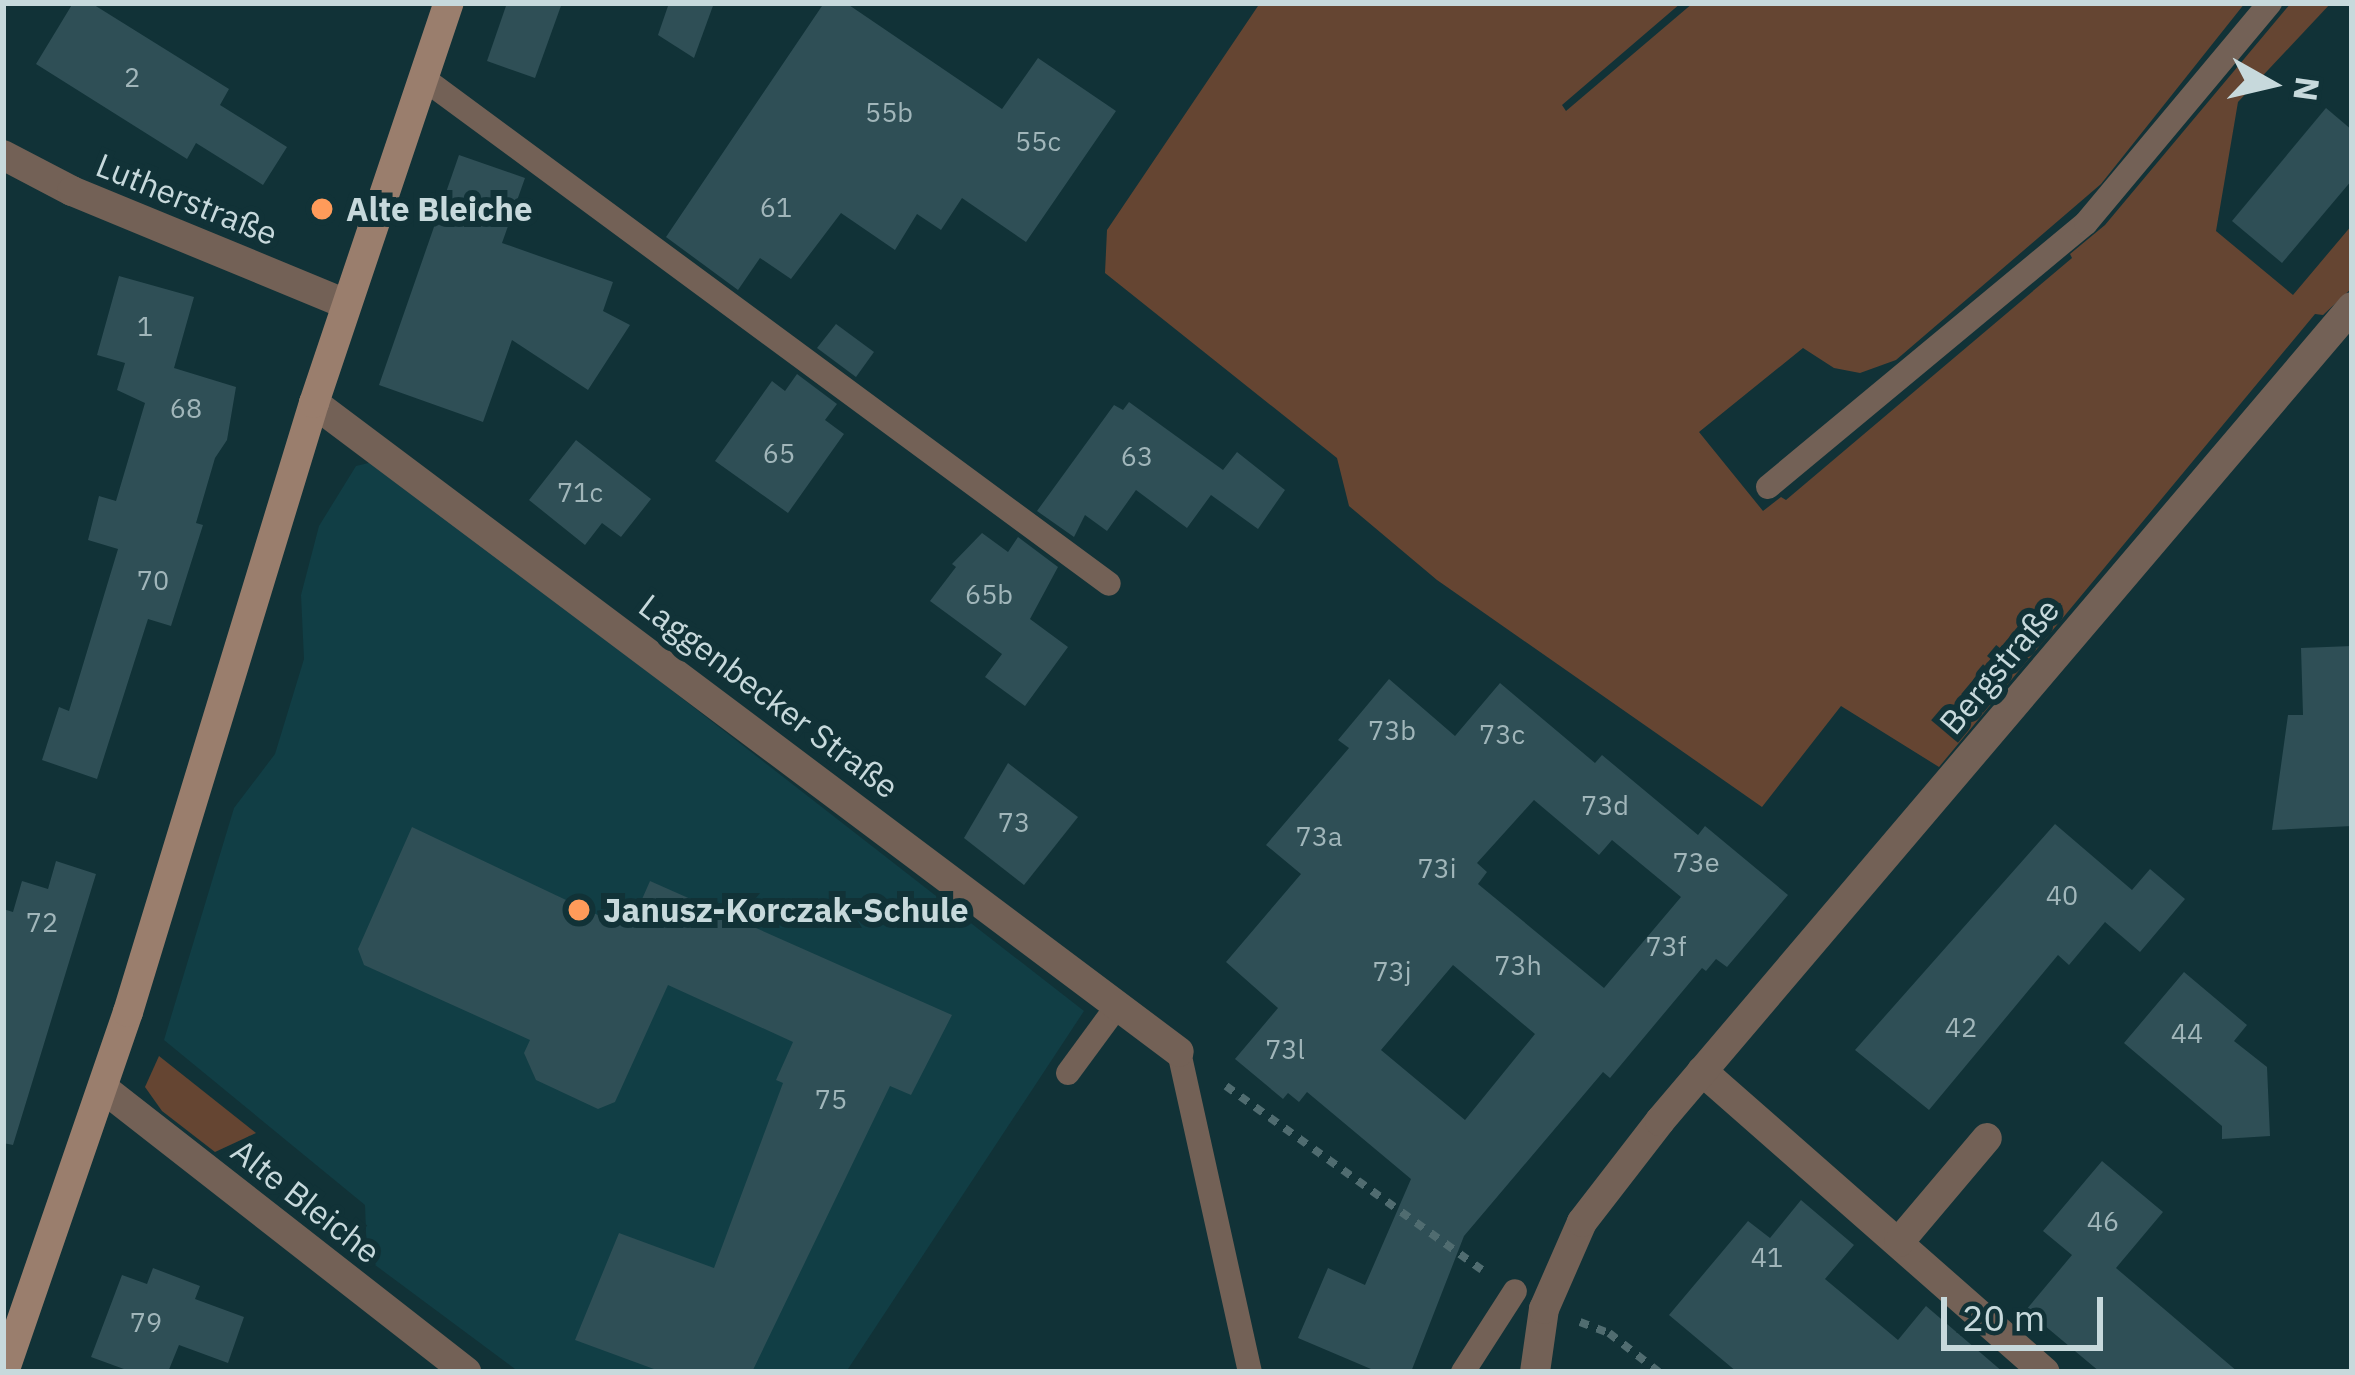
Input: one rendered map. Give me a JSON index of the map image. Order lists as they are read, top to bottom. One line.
{"streets":{"street":["Lutherstraße","Bergstraße","Laggenbecker Straße","Alte Bleiche"]},"places":["Alte Bleiche","Janusz-Korczak-Schule"],"house_numbers":["2","55b","55c","61","1","68","65","63","71c","70","65b","73b","73c","73d","73","73a","73e","73i","40","72","73f","73h","73j","42","44","73l","75","46","41","79"],"scale_bar":"20 m","north":"right"}
